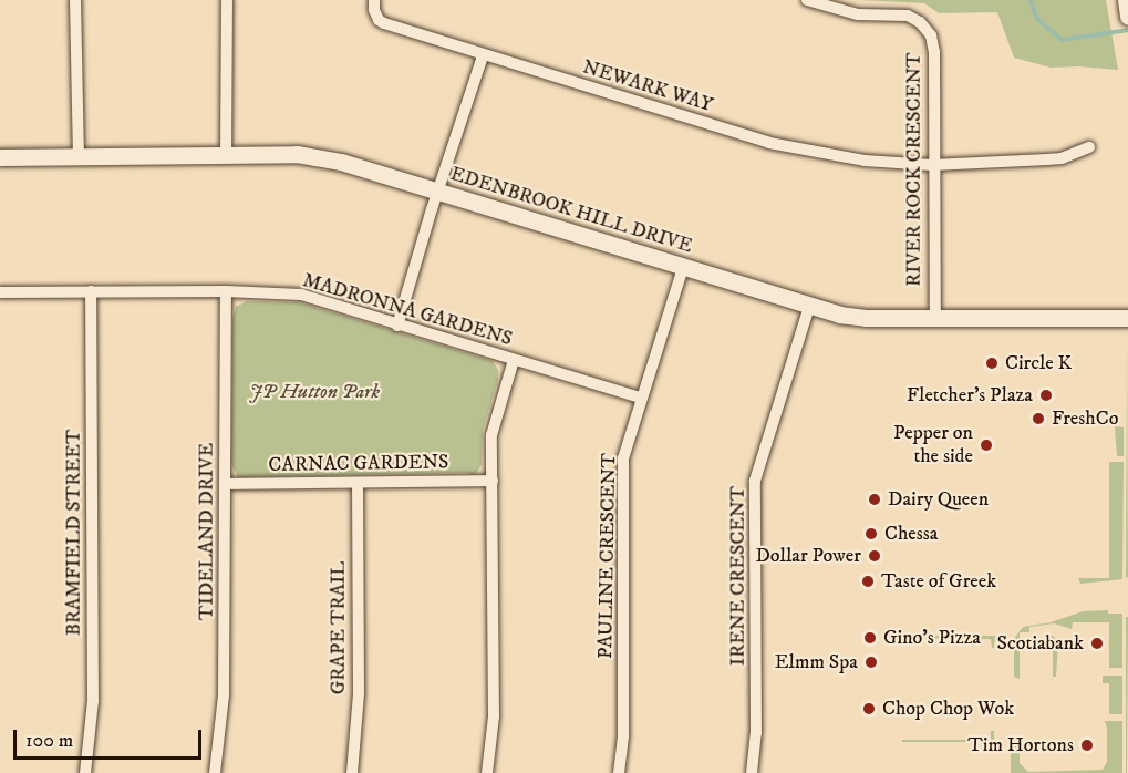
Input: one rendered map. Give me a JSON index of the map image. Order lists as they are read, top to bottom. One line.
{"streets":{"street":["NEWARK WAY","RIVER ROCK CRESCENT","EDENBROOK HILL DRIVE","MADRONNA GARDENS","CARNAC GARDENS","TIDELAND DRIVE","BRAMFIELD STREET","PAULINE CRESCENT","IRENE CRESCENT","GRAPE TRAIL"]},"crossings":[["NEWARK WAY","RIVER ROCK CRESCENT"],["RIVER ROCK CRESCENT","EDENBROOK HILL DRIVE"],["EDENBROOK HILL DRIVE","PAULINE CRESCENT"],["EDENBROOK HILL DRIVE","IRENE CRESCENT"],["MADRONNA GARDENS","TIDELAND DRIVE"],["MADRONNA GARDENS","BRAMFIELD STREET"],["MADRONNA GARDENS","PAULINE CRESCENT"],["CARNAC GARDENS","TIDELAND DRIVE"],["CARNAC GARDENS","GRAPE TRAIL"]],"parks":["JP Hutton Park"],"places":["Circle K","Fletcher's Plaza","FreshCo","Pepper on the side","Dairy Queen","Chessa","Dollar Power","Taste of Greek","Gino's Pizza","Scotiabank","Elmm Spa","Chop Chop Wok","Tim Hortons"],"scale_bar":"100 m"}
